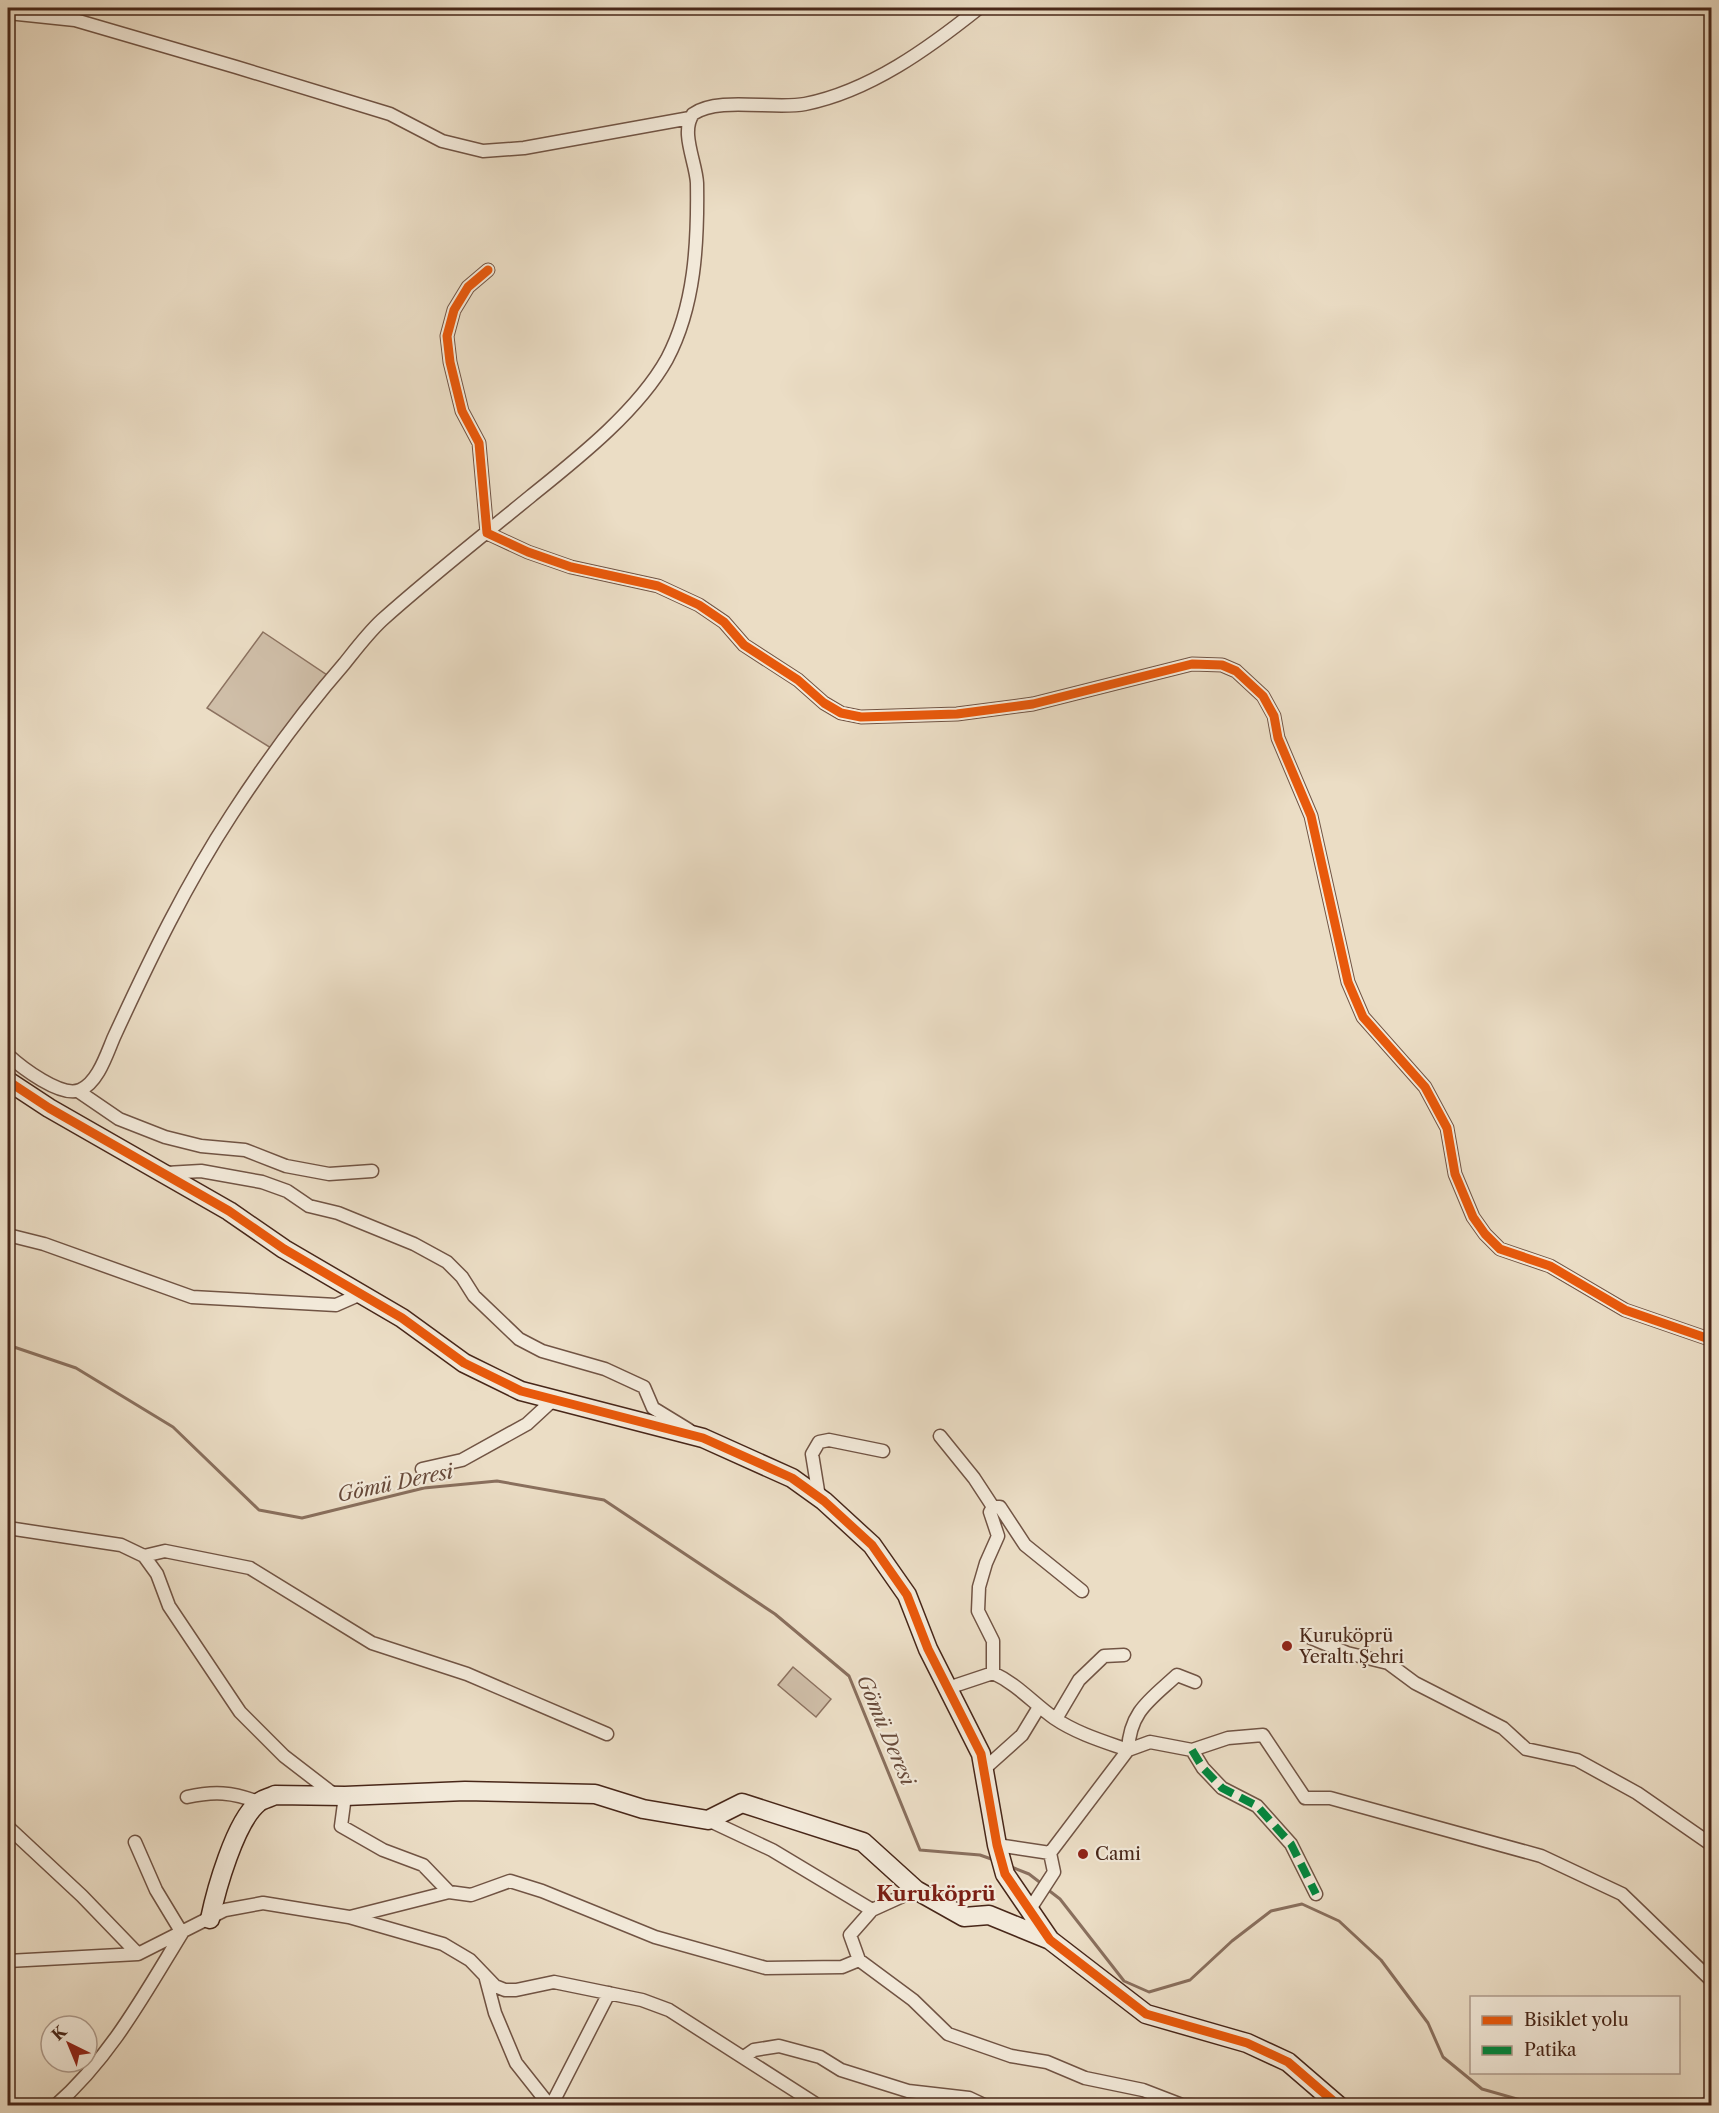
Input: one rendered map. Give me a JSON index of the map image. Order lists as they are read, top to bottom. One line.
{"districts":["Kuruköprü"],"water":["Gömü Deresi"],"places":["Kuruköprü Yeraltı Şehri","Cami"],"legend":["Bisiklet yolu","Patika"],"north":"top left"}
